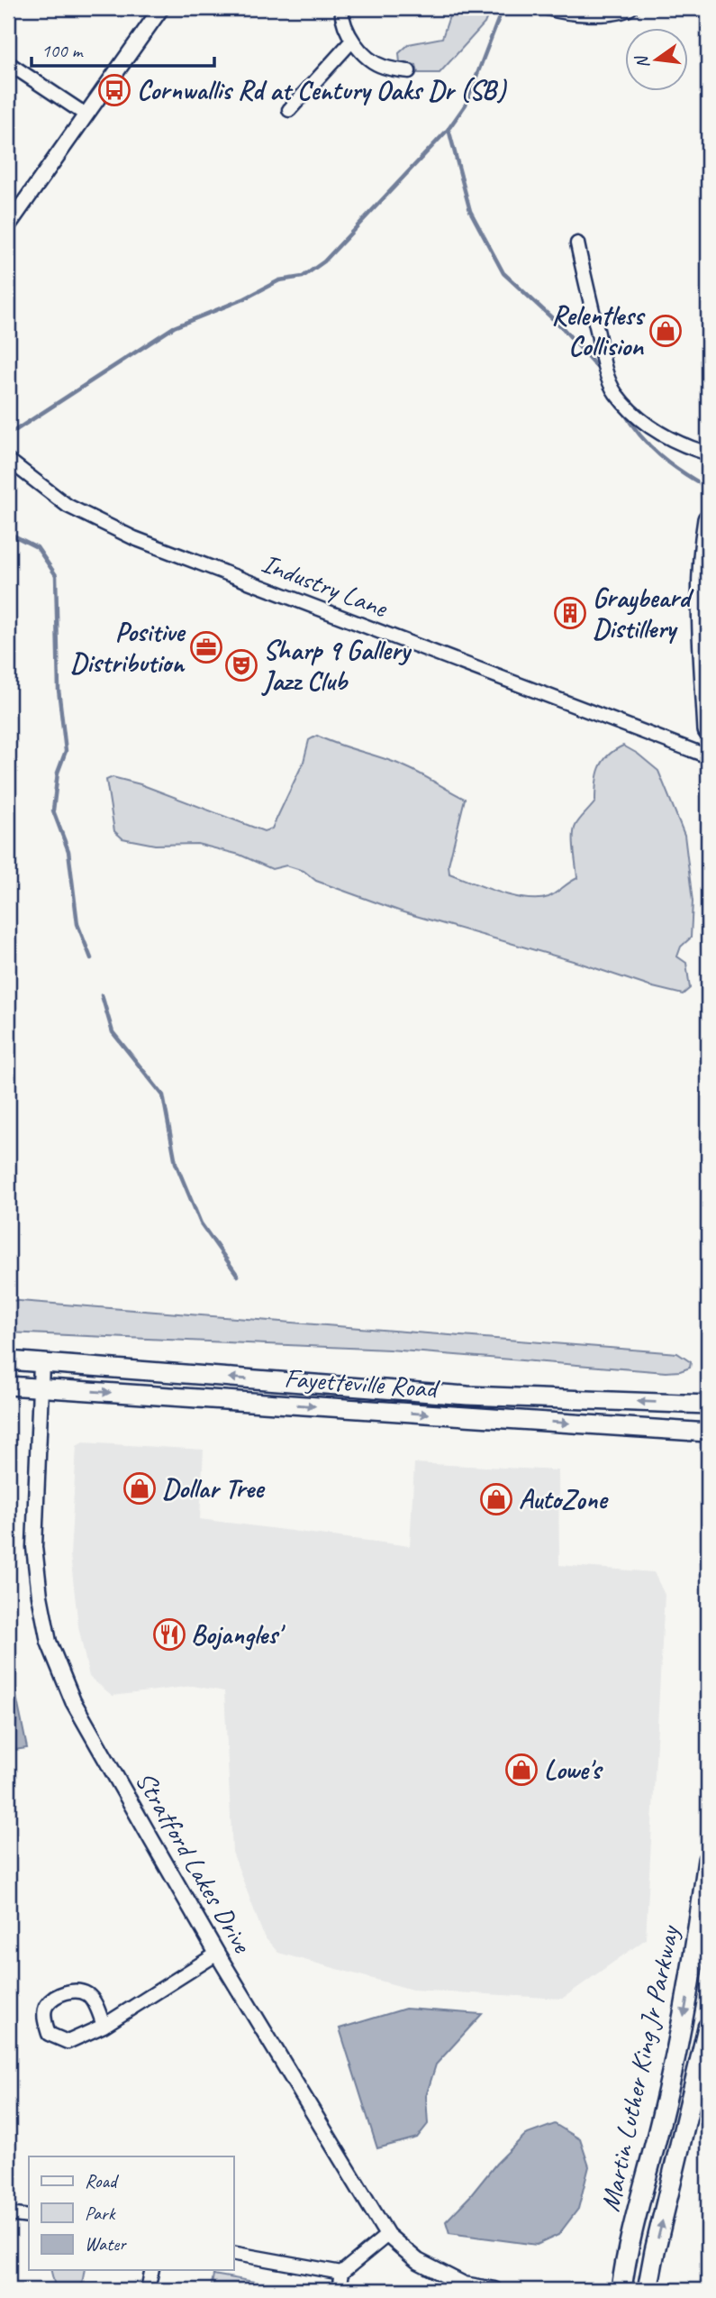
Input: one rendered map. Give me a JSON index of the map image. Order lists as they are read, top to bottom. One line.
{"streets":{"main road":["Fayetteville Road","Martin Luther King Jr Parkway"],"street":["Industry Lane","Stratford Lakes Drive"]},"crossings":[["Fayetteville Road","Stratford Lakes Drive"]],"places":{"bus stop":["Cornwallis Rd at Century Oaks Dr (SB)"],"shop":["Relentless Collision","Dollar Tree","AutoZone","Lowe's"],"building":["Graybeard Distillery"],"office":["Positive Distribution"],"theatre":["Sharp 9 Gallery Jazz Club"],"restaurant":["Bojangles'"]},"legend":["Road","Park","Water"],"scale_bar":"100 m","north":"left"}
